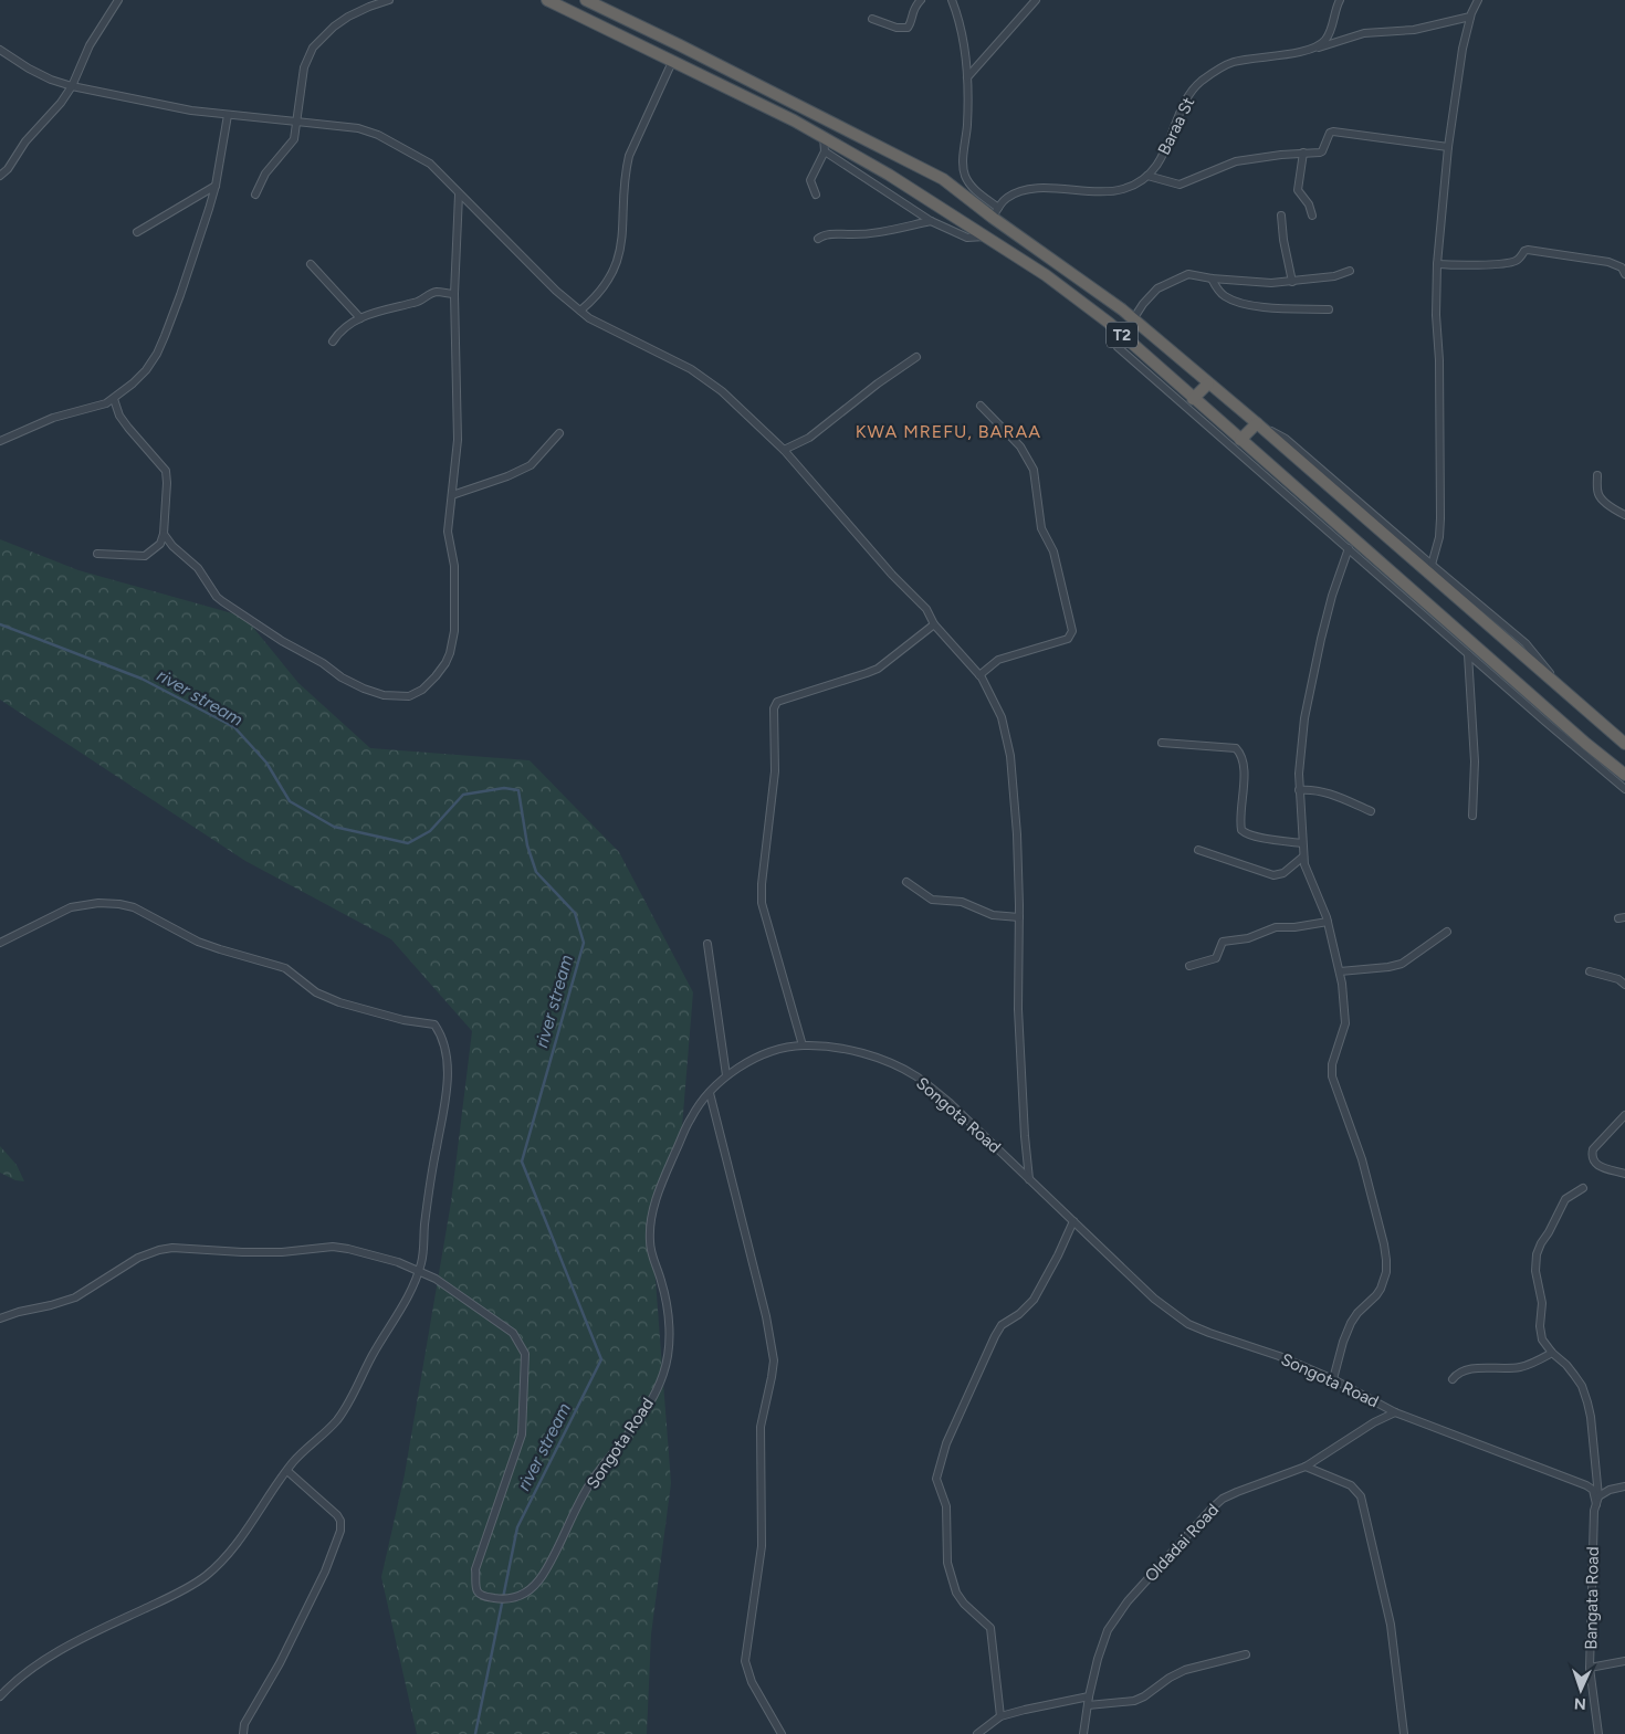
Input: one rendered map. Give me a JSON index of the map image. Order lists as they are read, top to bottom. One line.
{"streets":{"highway":["T2"],"street":["Baraa St","Songota Road","Oldadai Road","Bangata Road"]},"crossings":[["Baraa St","T2"],["Songota Road","Oldadai Road"],["Songota Road","Bangata Road"]],"districts":["KWA MREFU, BARAA"],"water":["river stream"],"north":"bottom"}
